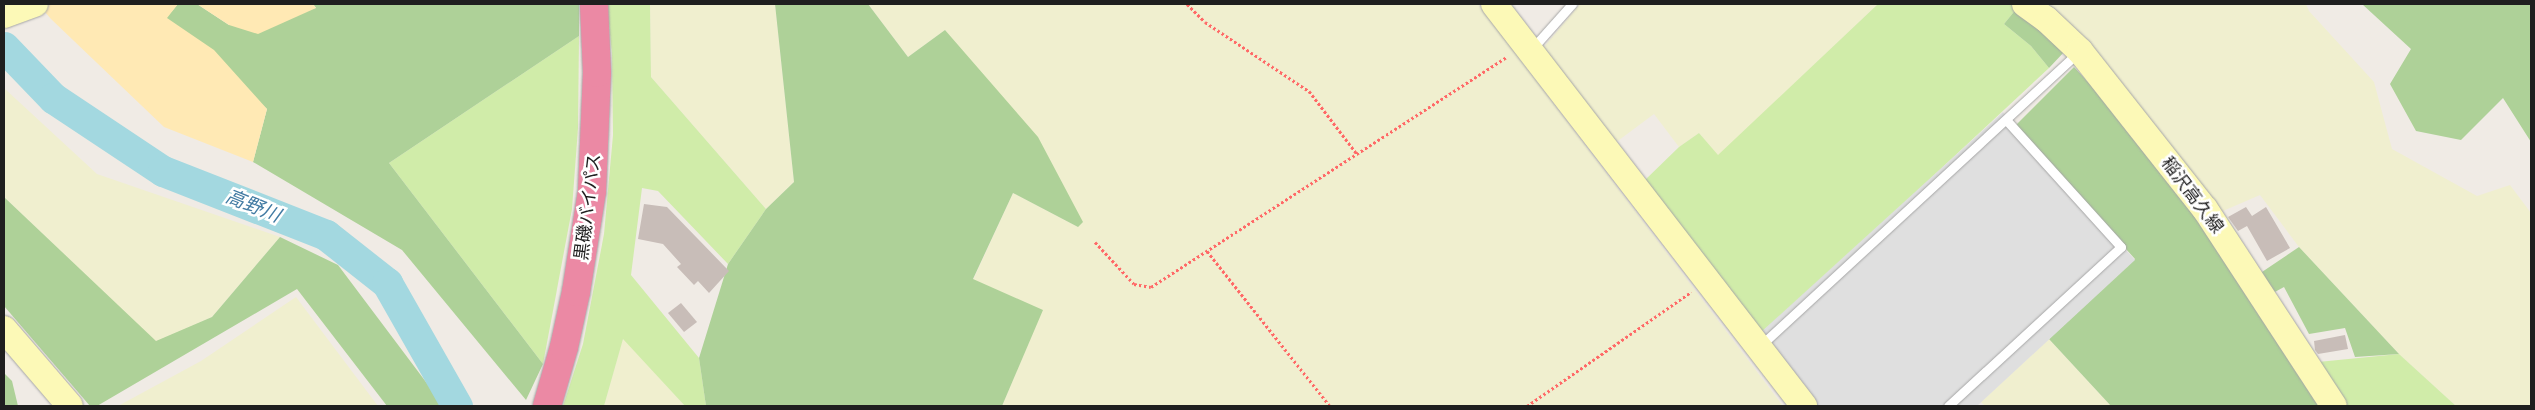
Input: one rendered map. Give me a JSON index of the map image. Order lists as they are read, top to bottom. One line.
{"streets":{"highway":["黒磯バイパス"],"street":["稲沢高久線"]},"water":["高野川"]}
